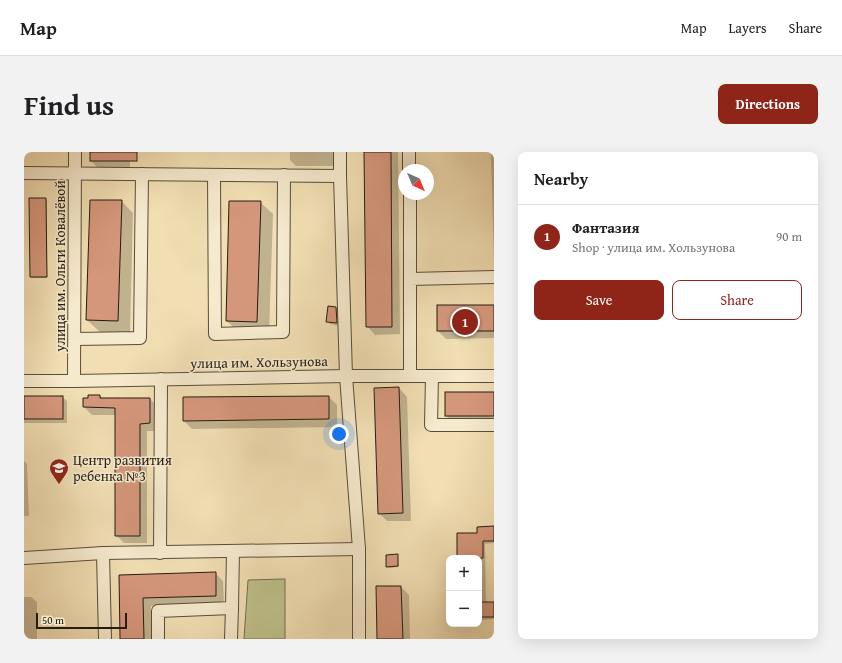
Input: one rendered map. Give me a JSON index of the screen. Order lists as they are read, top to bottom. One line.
{"streets":{"street":["улица им. Ольги Ковалёвой","улица им. Хользунова"]},"crossings":[["улица им. Ольги Ковалёвой","улица им. Хользунова"]],"places":{"school or university":["Центр развития ребенка №3"]},"scale_bar":"50 m","north":"bottom right","page":{"header":"Map","nav":["Map","Layers","Share"],"title":"Find us","buttons":["Directions",["Save","Share"]],"heading":"Nearby","list":[{"mark":"1","name":"Фантазия","note":"Shop · улица им. Хользунова","value":"90 m"}],"pins":"1","map_buttons":["+","−"],"scale":"50 m"}}
